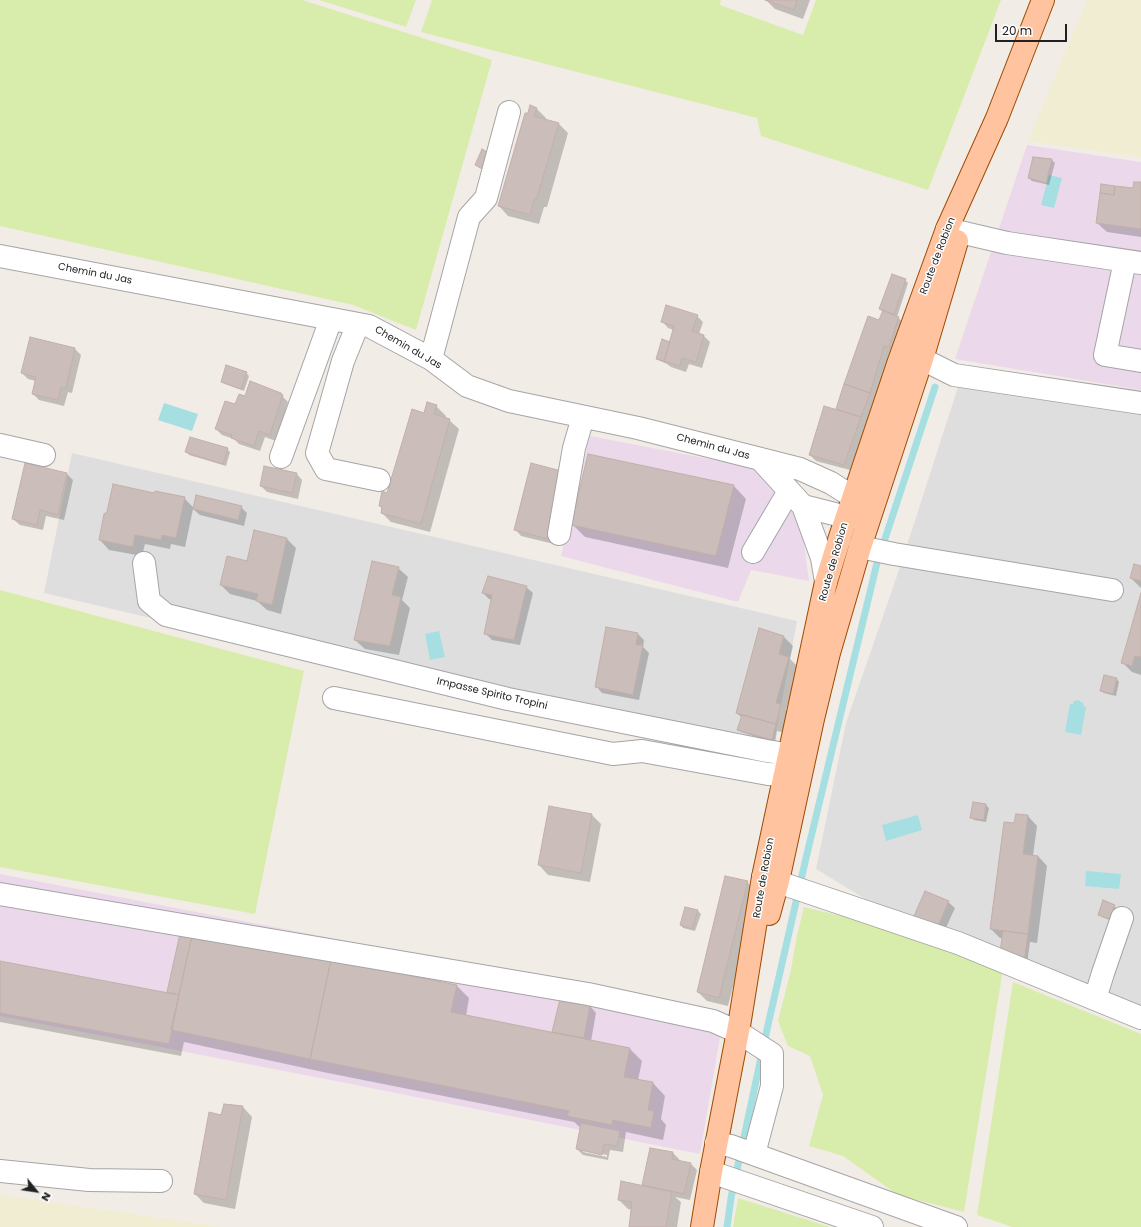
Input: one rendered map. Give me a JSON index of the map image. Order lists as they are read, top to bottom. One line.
{"streets":{"main road":["Route de Robion"],"street":["Chemin du Jas","Impasse Spirito Tropini"]},"crossings":[["Route de Robion","Chemin du Jas"],["Route de Robion","Impasse Spirito Tropini"]],"scale_bar":"20 m","north":"bottom right"}
